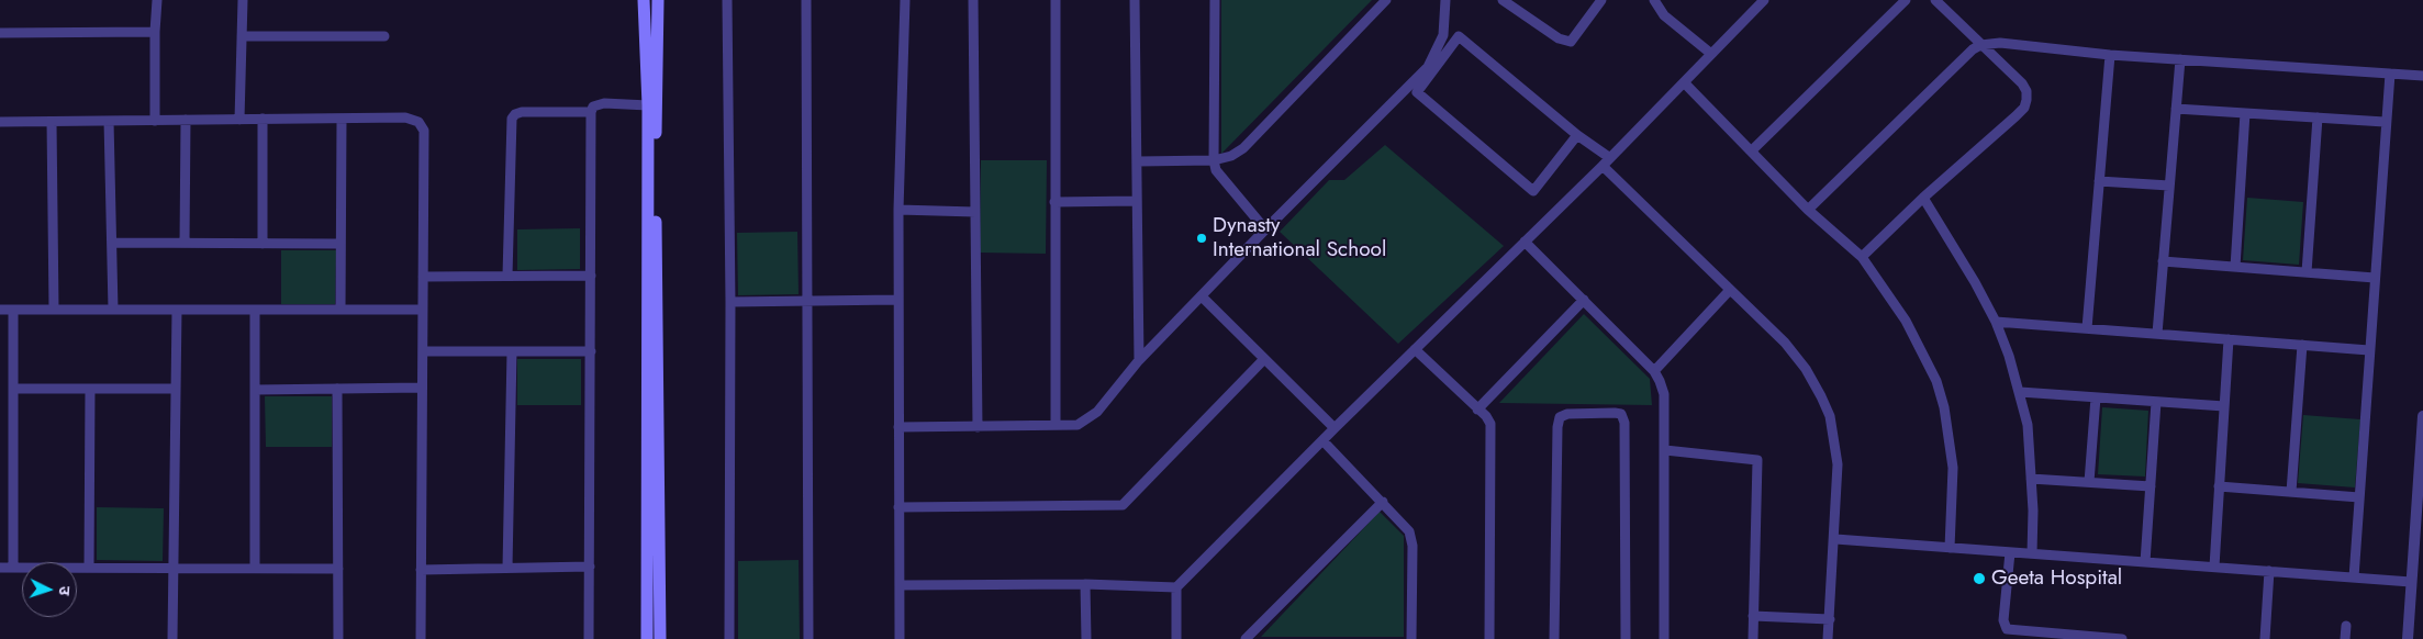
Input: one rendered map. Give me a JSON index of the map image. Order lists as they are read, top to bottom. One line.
{"places":["Dynasty International School","Geeta Hospital"],"north":"right"}
